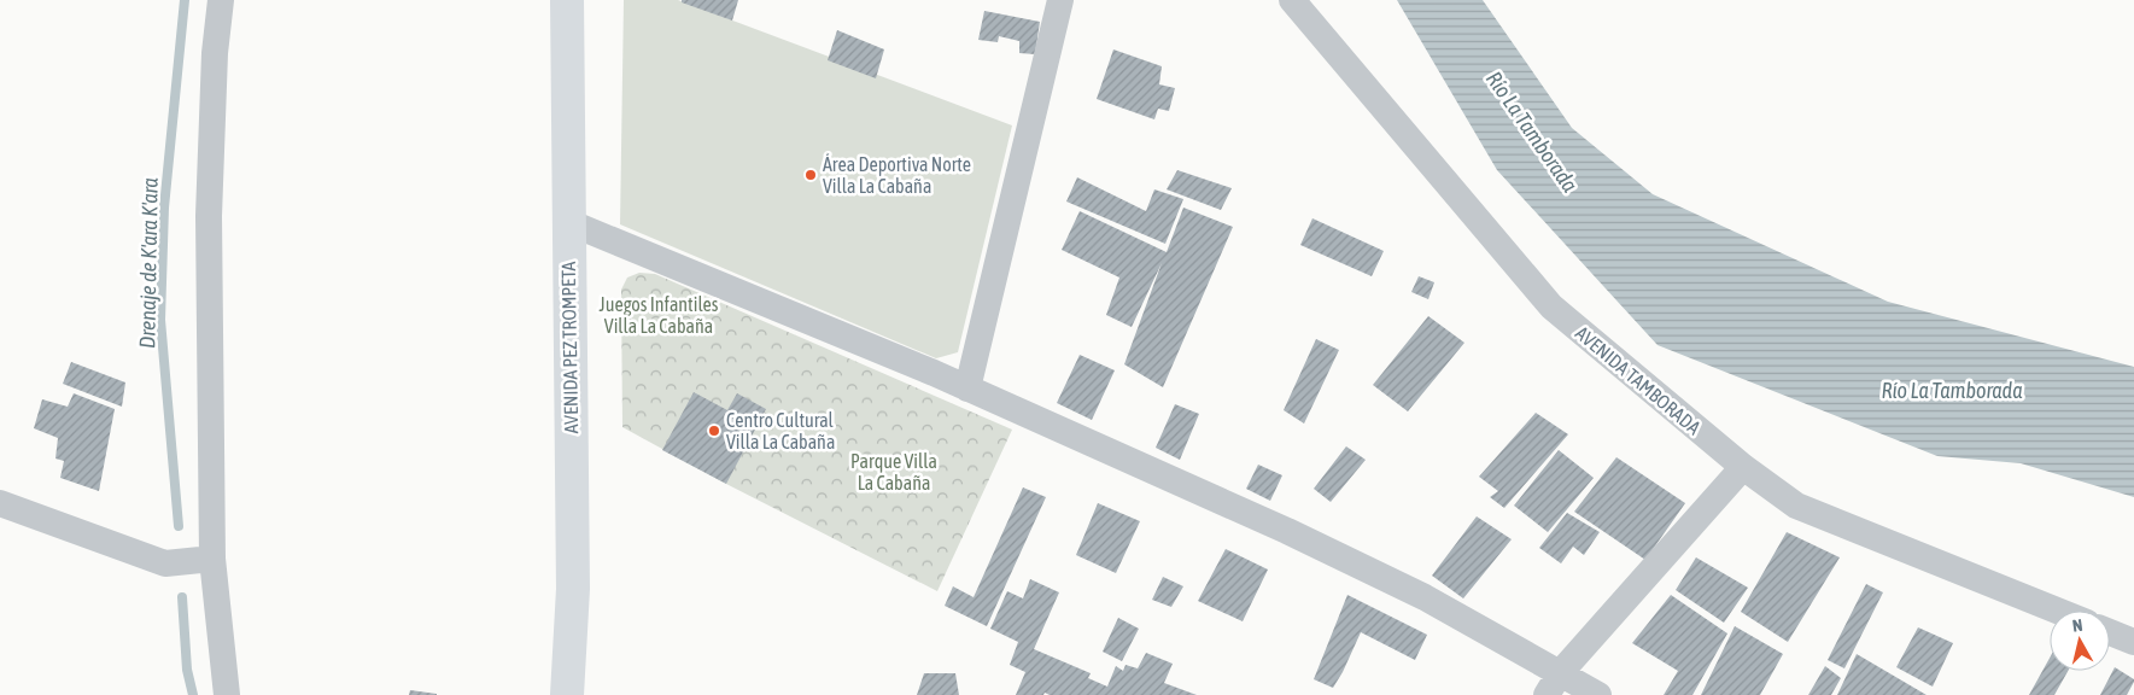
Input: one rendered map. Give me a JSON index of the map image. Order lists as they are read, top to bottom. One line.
{"streets":{"main road":["AVENIDA PEZ TROMPETA"],"street":["AVENIDA TAMBORADA"]},"water":["Río La Tamborada","Drenaje de K'ara K'ara"],"parks":["Juegos Infantiles Villa La Cabaña","Parque Villa La Cabaña"],"places":["Área Deportiva Norte Villa La Cabaña","Centro Cultural Villa La Cabaña"],"north":"top"}
